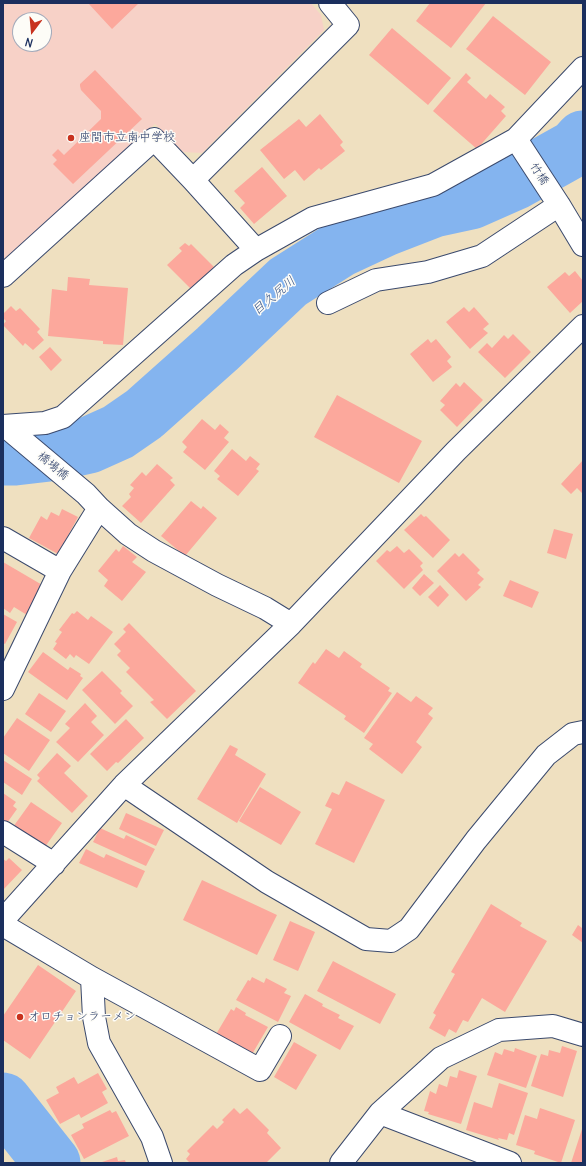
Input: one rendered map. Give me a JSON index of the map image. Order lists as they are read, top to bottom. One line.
{"streets":{"street":["竹橋","橋場橋"]},"water":["目久尻川"],"places":["座間市立南中学校","オロチョンラーメン"],"north":"bottom"}
